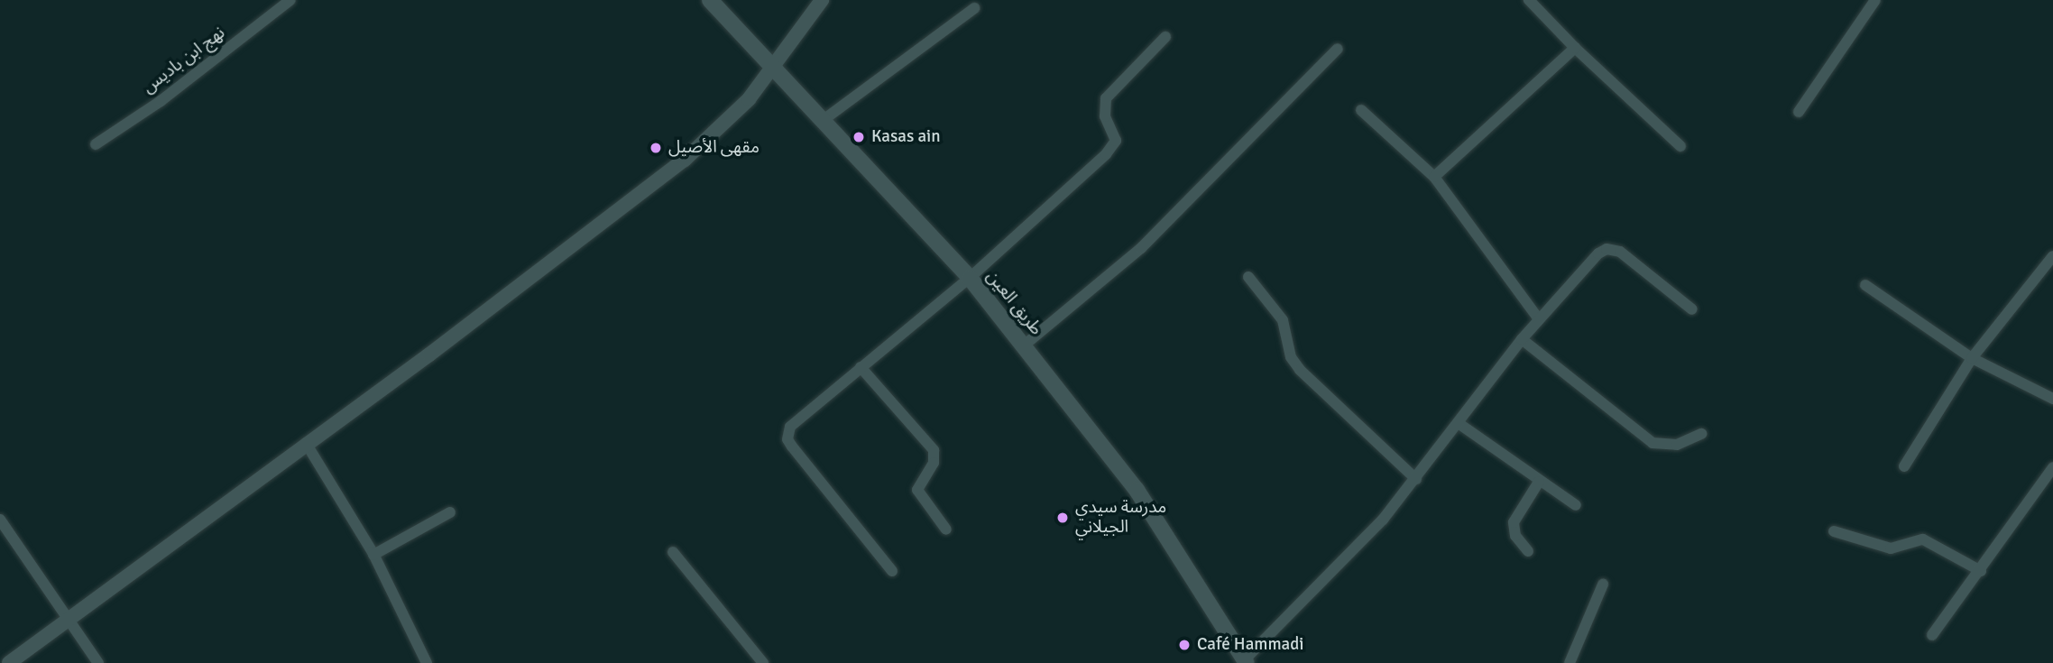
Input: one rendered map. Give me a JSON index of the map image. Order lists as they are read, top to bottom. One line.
{"streets":{"main road":["طريق العين"],"street":["نهج ابن باديس"]},"places":["Kasas ain","مقهى الأصيل","مدرسة سيدي الجيلاني","Café Hammadi"]}
